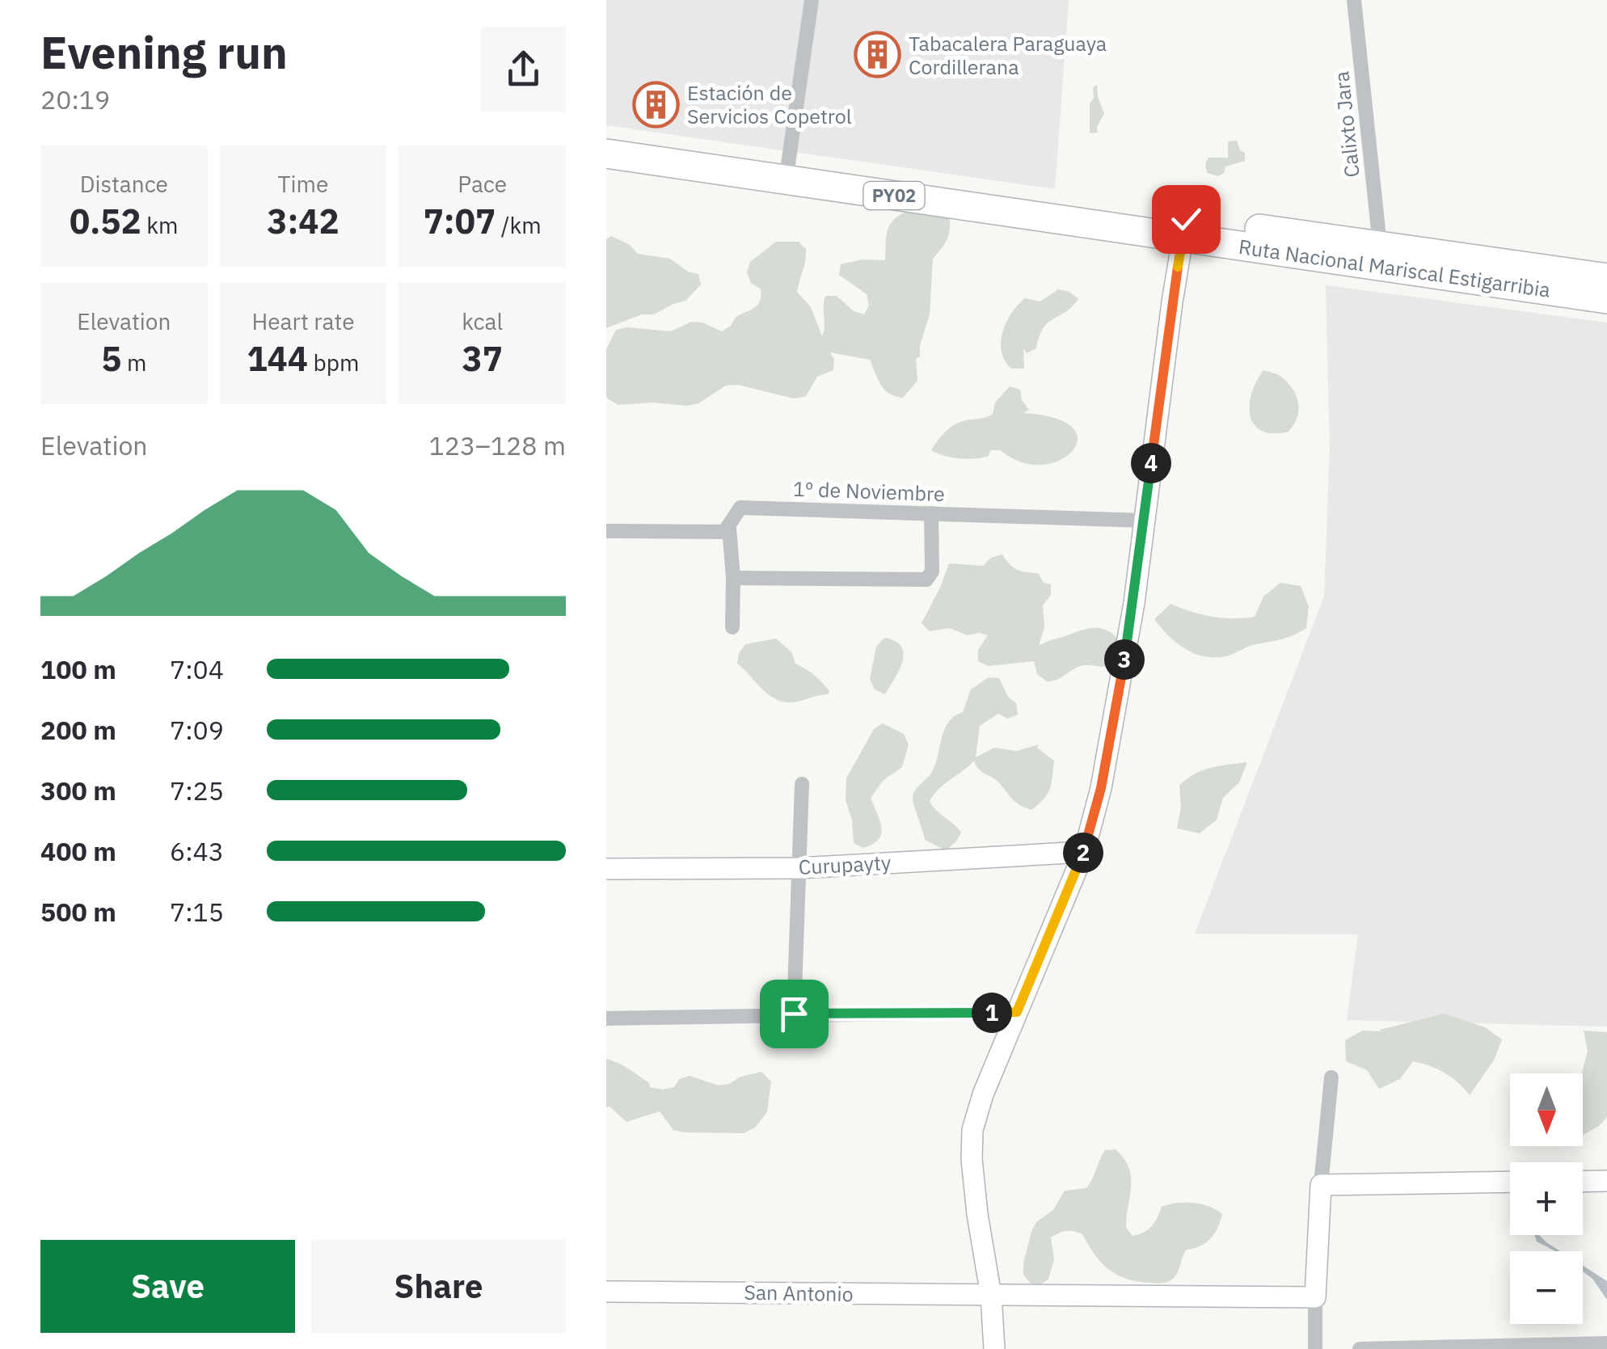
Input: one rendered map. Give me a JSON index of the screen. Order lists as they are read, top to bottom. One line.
{"streets":{"highway":["PY02","Ruta Nacional Mariscal Estigarribia"],"street":["Calixto Jara","1º de Noviembre","Curupayty","San Antonio"]},"crossings":[["Calixto Jara","Ruta Nacional Mariscal Estigarribia"]],"places":{"building":["Tabacalera Paraguaya Cordillerana","Estación de Servicios Copetrol"]},"north":"bottom","page":{"heading":["Evening run","20:19"],"stats":[["Distance","0.52 km"],["Time","3:42"],["Pace","7:07 /km"],["Elevation","5 m"],["Heart rate","144 bpm"],["kcal","37"]],"chart":["Elevation","123–128 m"],"pins":["4","3","2","1"],"list":[{"name":"100 m","note":"7:04"},{"name":"200 m","note":"7:09"},{"name":"300 m","note":"7:25"},{"name":"400 m","note":"6:43"},{"name":"500 m","note":"7:15"}],"map_buttons":["+","−"],"buttons":["Save","Share"]}}
